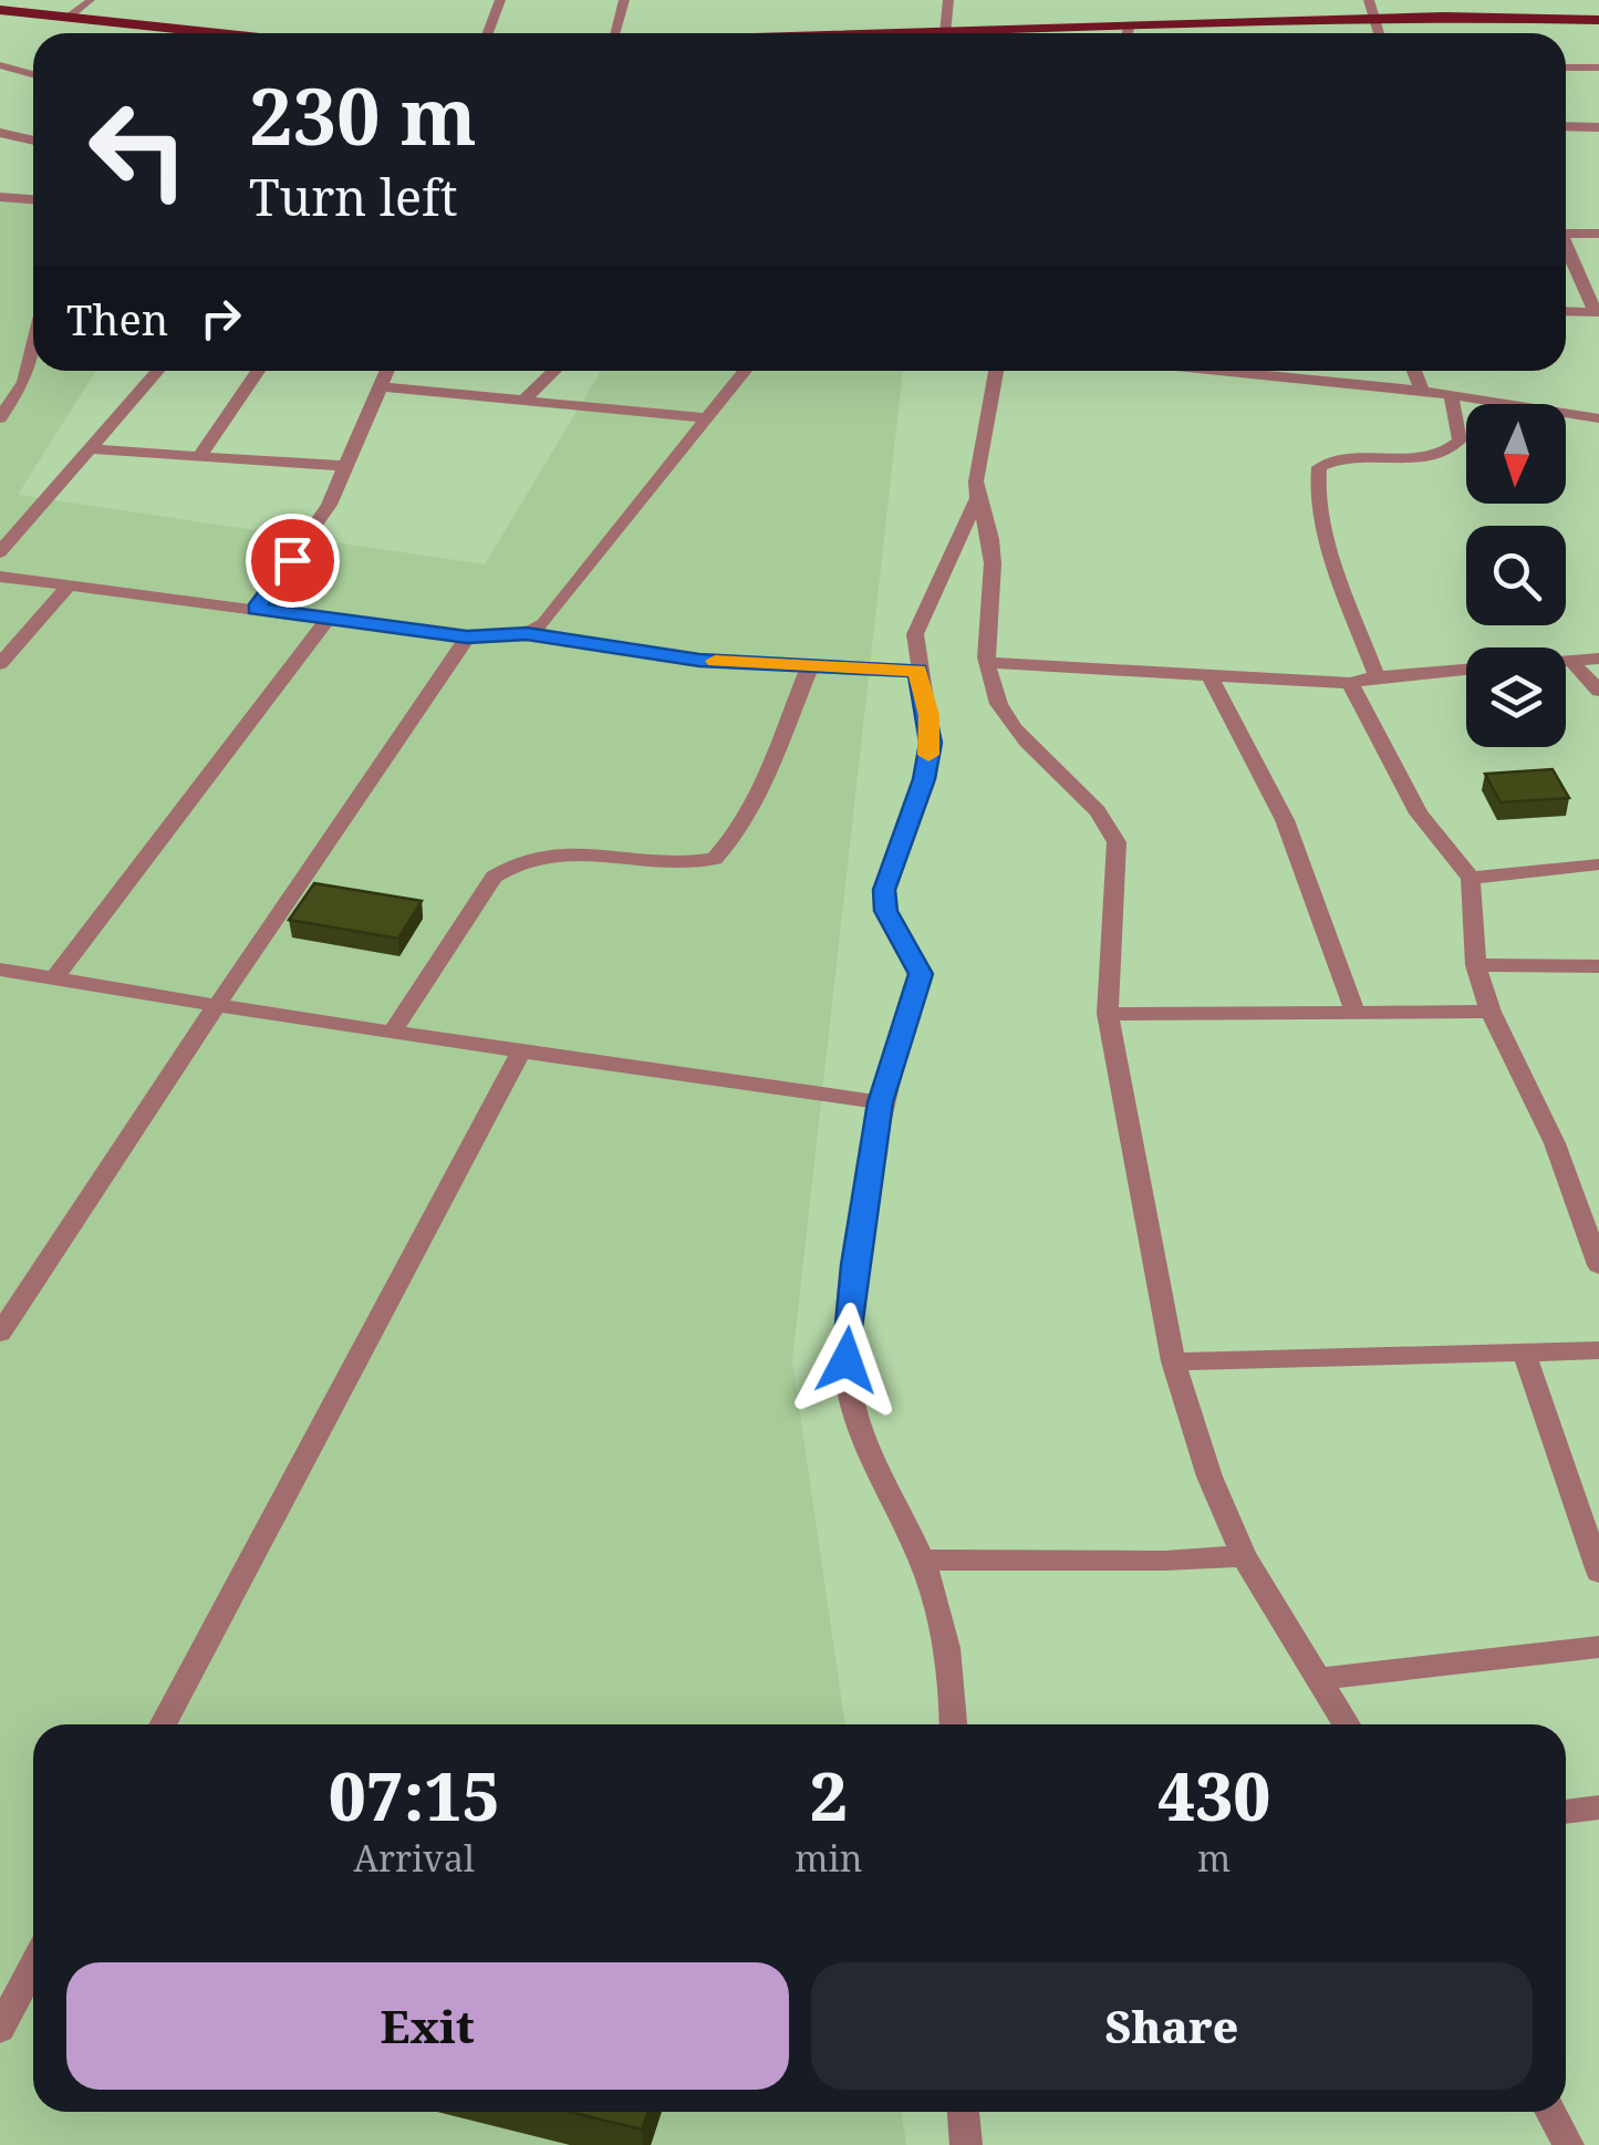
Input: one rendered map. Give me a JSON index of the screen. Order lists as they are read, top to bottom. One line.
{"north":"bottom","page":{"turn":["230 m","Turn left"],"then":"Then","eta":["07:15","Arrival","2","min","430","m"],"buttons":["Exit","Share"]}}
